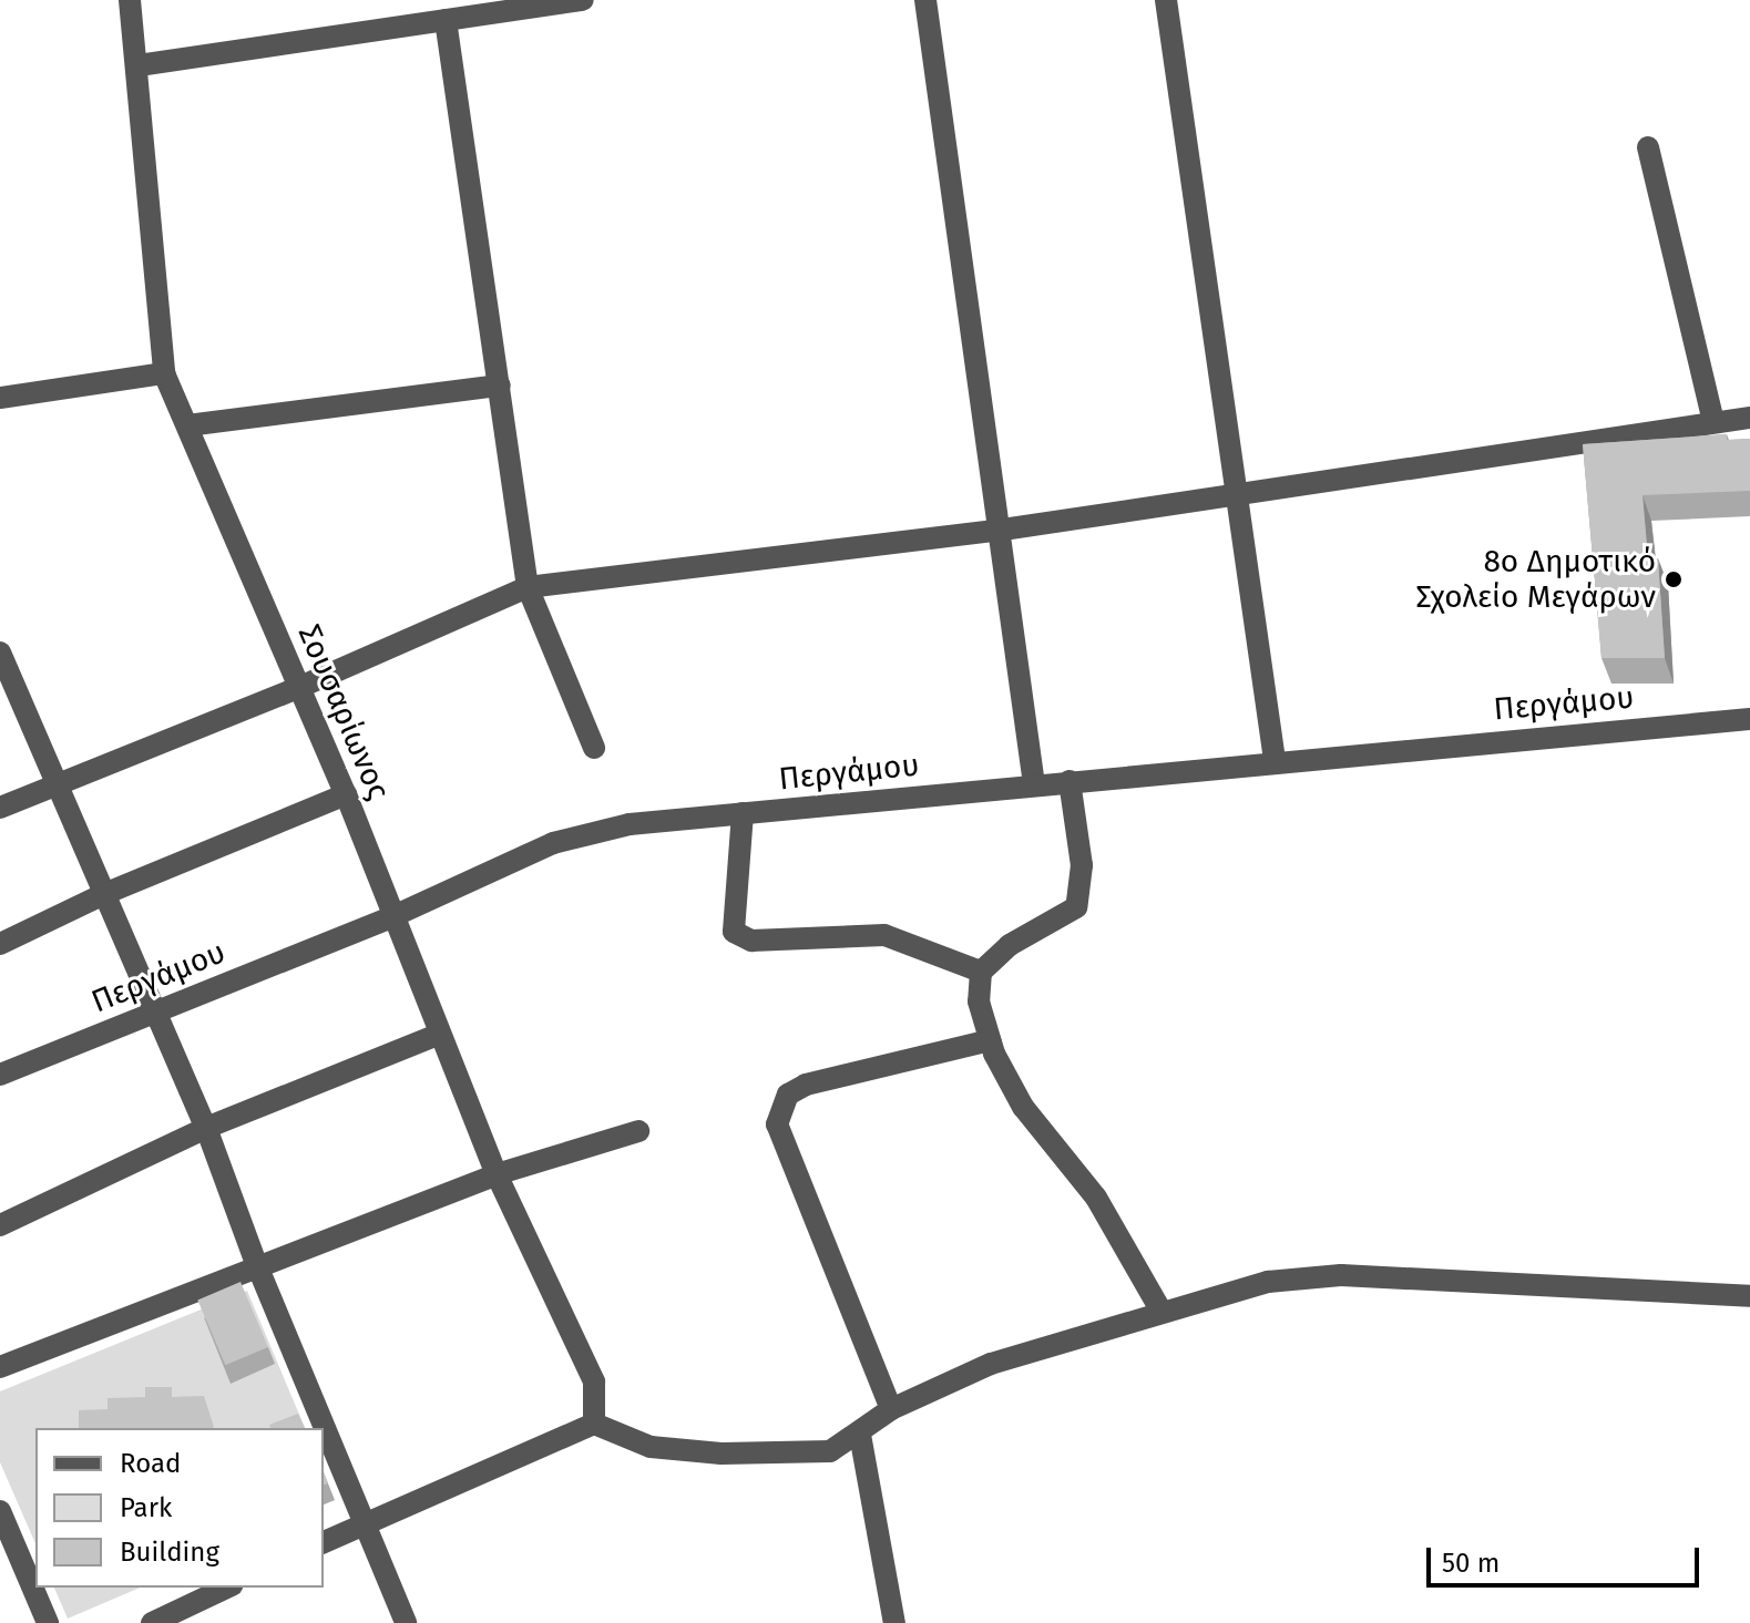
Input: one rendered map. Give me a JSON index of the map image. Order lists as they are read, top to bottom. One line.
{"streets":{"street":["Περγάμου","Σουσαρίωνος"]},"crossings":[["Περγάμου","Σουσαρίωνος"]],"places":["8ο Δημοτικό Σχολείο Μεγάρων"],"legend":["Road","Park","Building"],"scale_bar":"50 m"}
